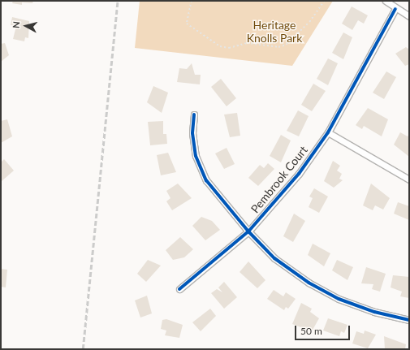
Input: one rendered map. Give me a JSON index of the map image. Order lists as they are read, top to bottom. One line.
{"streets":{"street":["Pembrook Court"]},"parks":["Heritage Knolls Park"],"scale_bar":"50 m","north":"left"}
